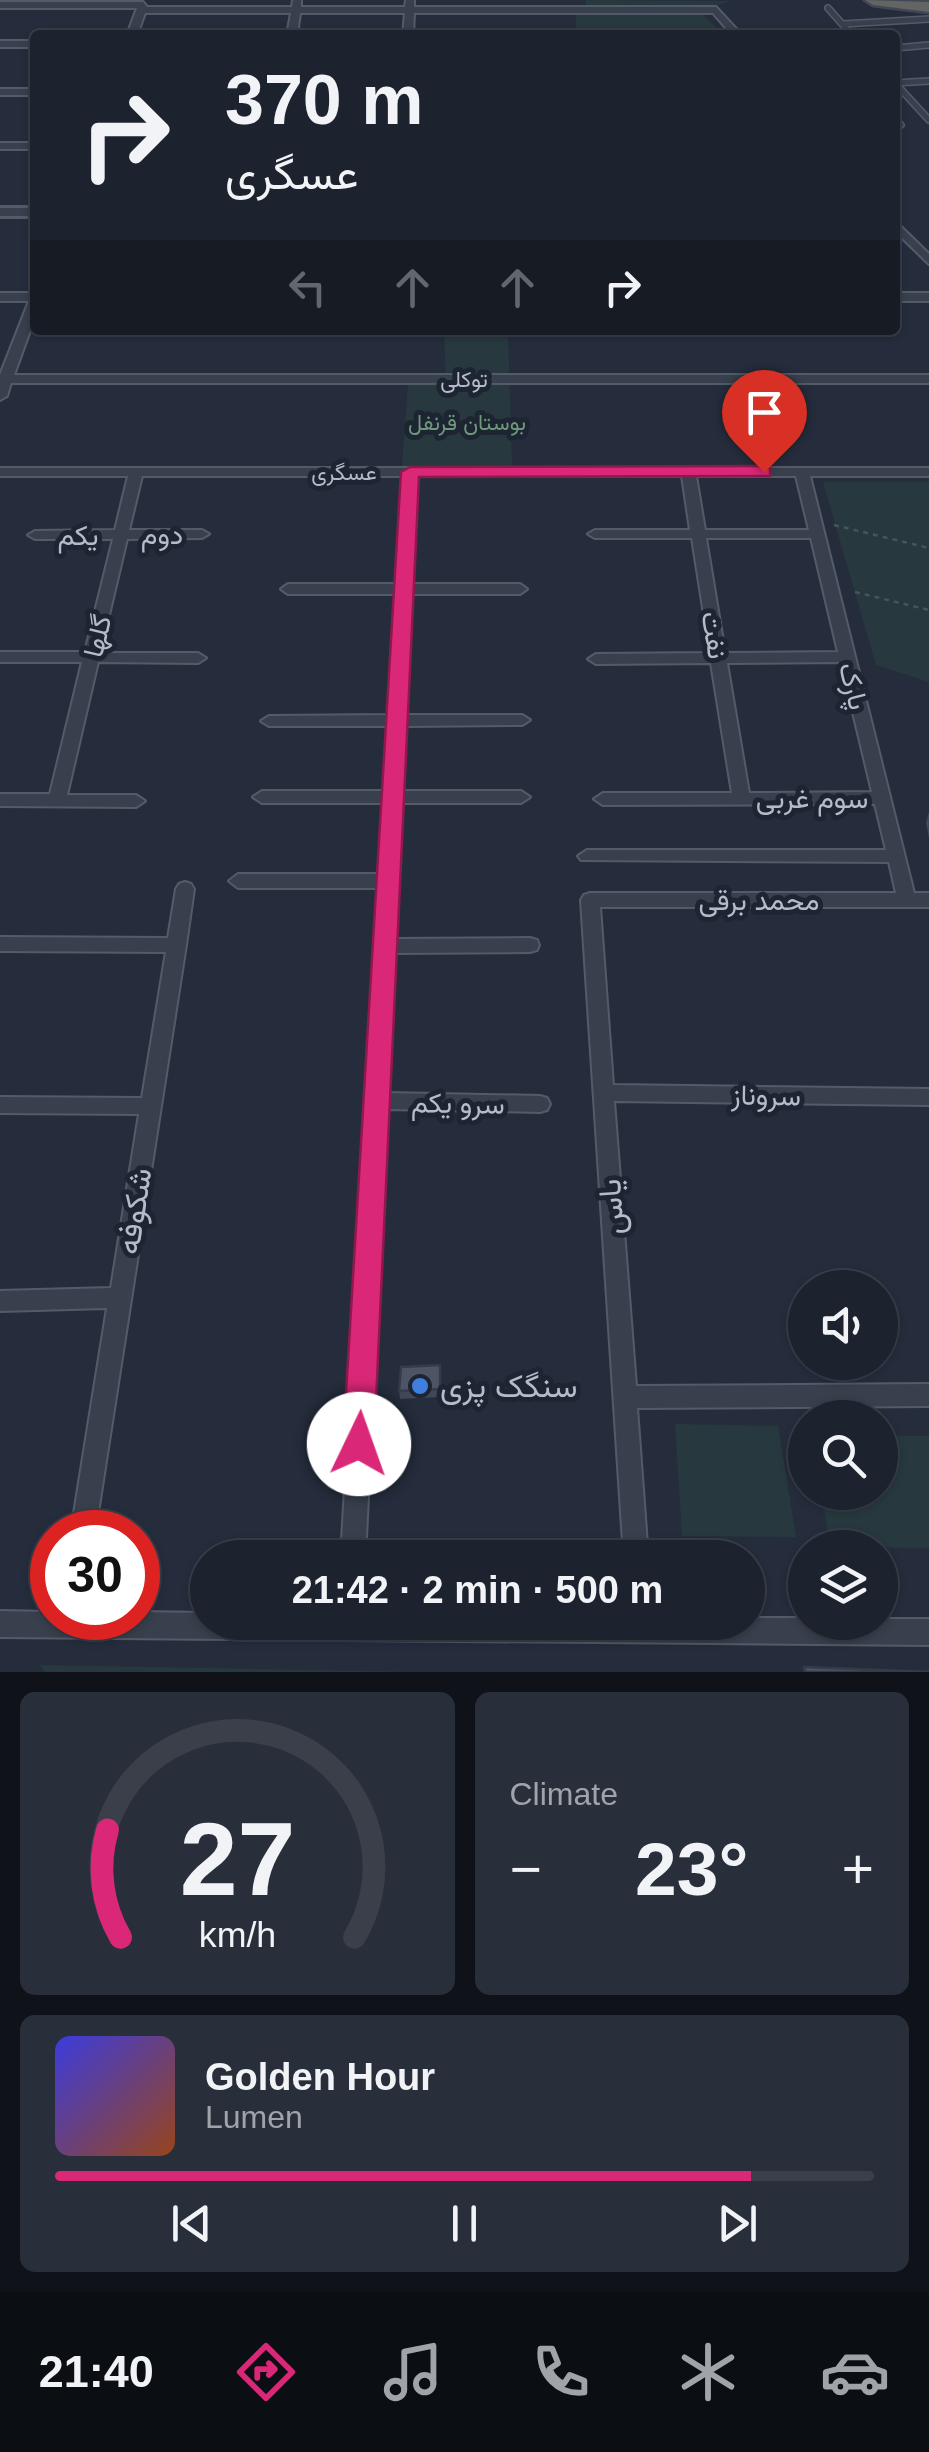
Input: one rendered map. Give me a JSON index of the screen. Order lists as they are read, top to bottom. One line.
{"streets":{"street":["توکلی","عسگری","دوم","یکم","نفت","گلها","پارک","سوم غربی","محمد برقی","سروناز","سرو یکم","یاس","شکوفه"]},"crossings":[["عسگری","نفت"],["عسگری","گلها"],["عسگری","پارک"],["دوم","یکم"],["دوم","گلها"],["یکم","گلها"],["نفت","سوم غربی"],["پارک","سوم غربی"],["پارک","محمد برقی"],["محمد برقی","یاس"],["سروناز","یاس"]],"parks":["بوستان قرنفل"],"places":["سنگک پزی"],"page":{"turn":["370 m","عسگری"],"limit":"30","trip":"21:42 · 2 min · 500 m","tile":"Climate","heat":["−","23°","+"],"song":["Golden Hour","Lumen"],"tabs":"21:40","gauge":["27","km/h"]}}
